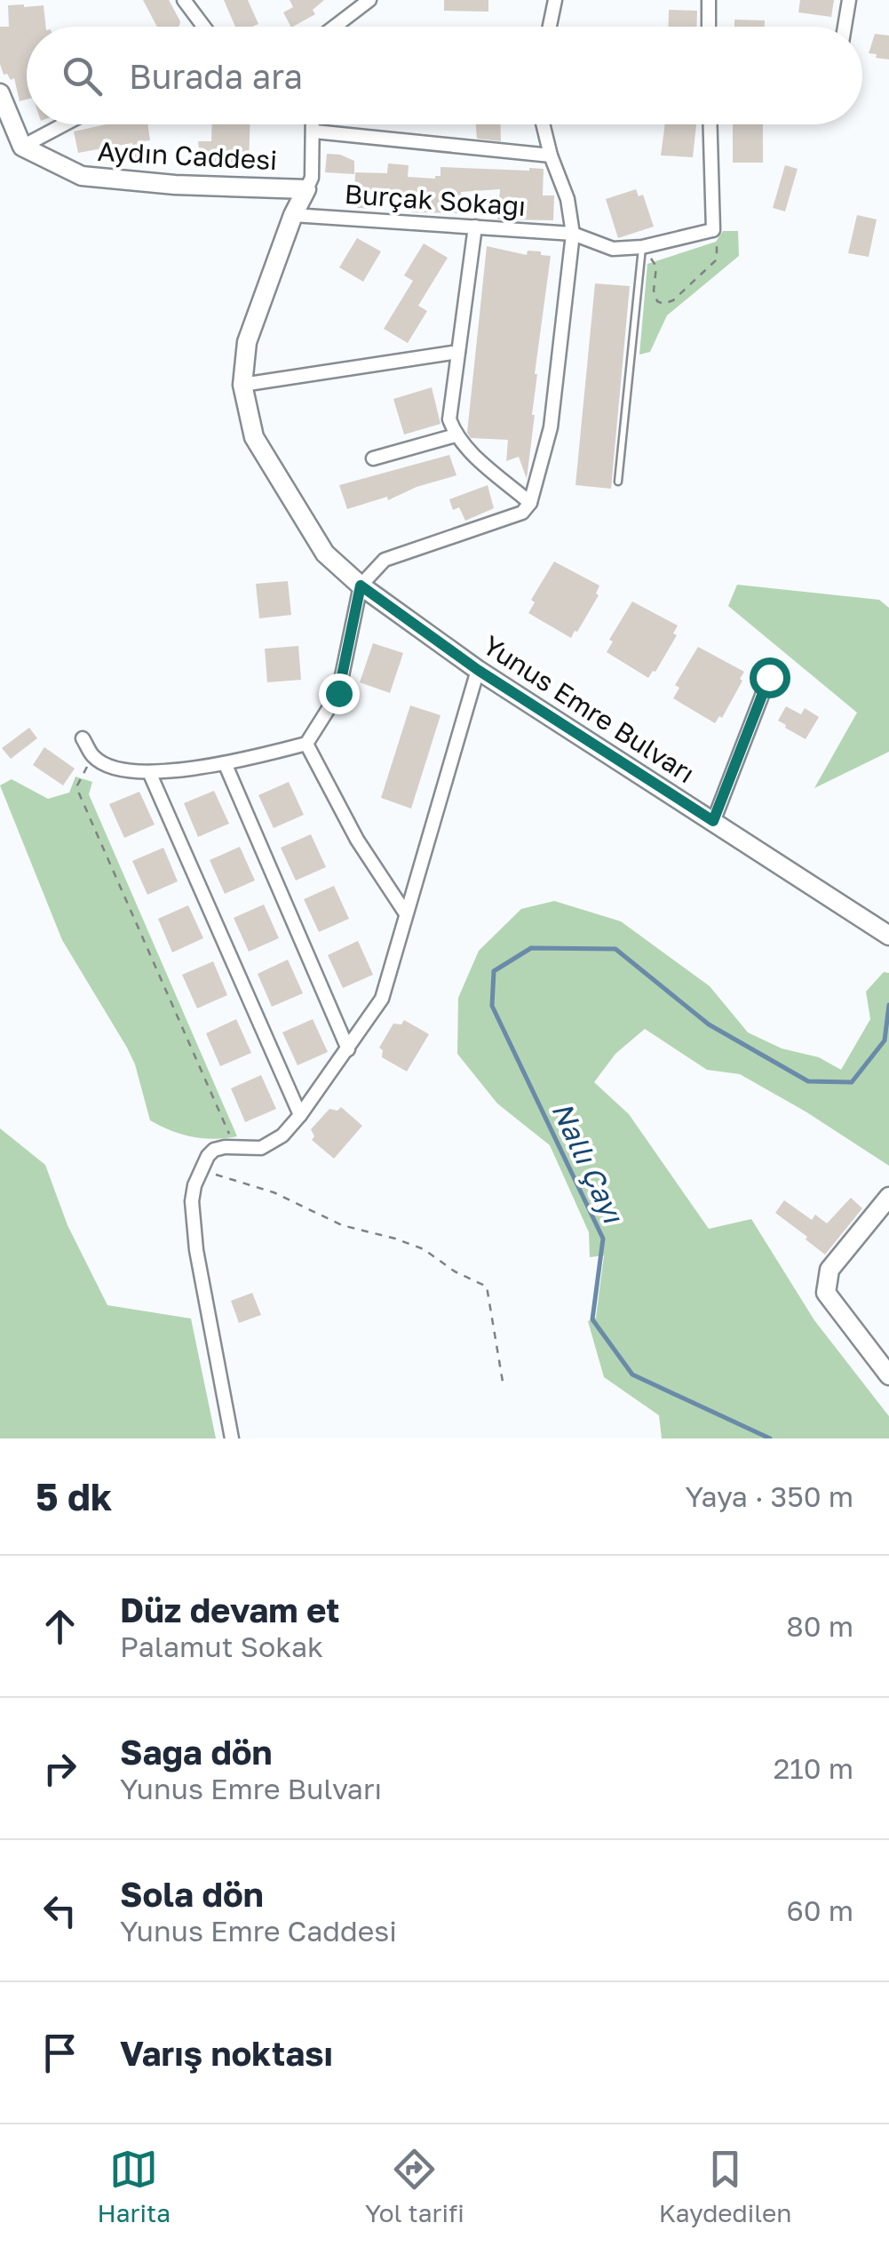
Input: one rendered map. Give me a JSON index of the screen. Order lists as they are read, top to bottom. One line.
{"streets":{"street":["Aydın Caddesi","Burçak Sokağı","Yunus Emre Bulvarı"]},"crossings":[["Aydın Caddesi","Yunus Emre Bulvarı"],["Burçak Sokağı","Yunus Emre Bulvarı"]],"water":["Nallı Çayı"],"page":{"search":"Burada ara","heading":["5 dk","Yaya · 350 m"],"list":[["Düz devam et","Palamut Sokak","80 m"],["Sağa dön","Yunus Emre Bulvarı","210 m"],["Sola dön","Yunus Emre Caddesi","60 m"],"Varış noktası"],"nav":["Harita","Yol tarifi","Kaydedilen"]}}
